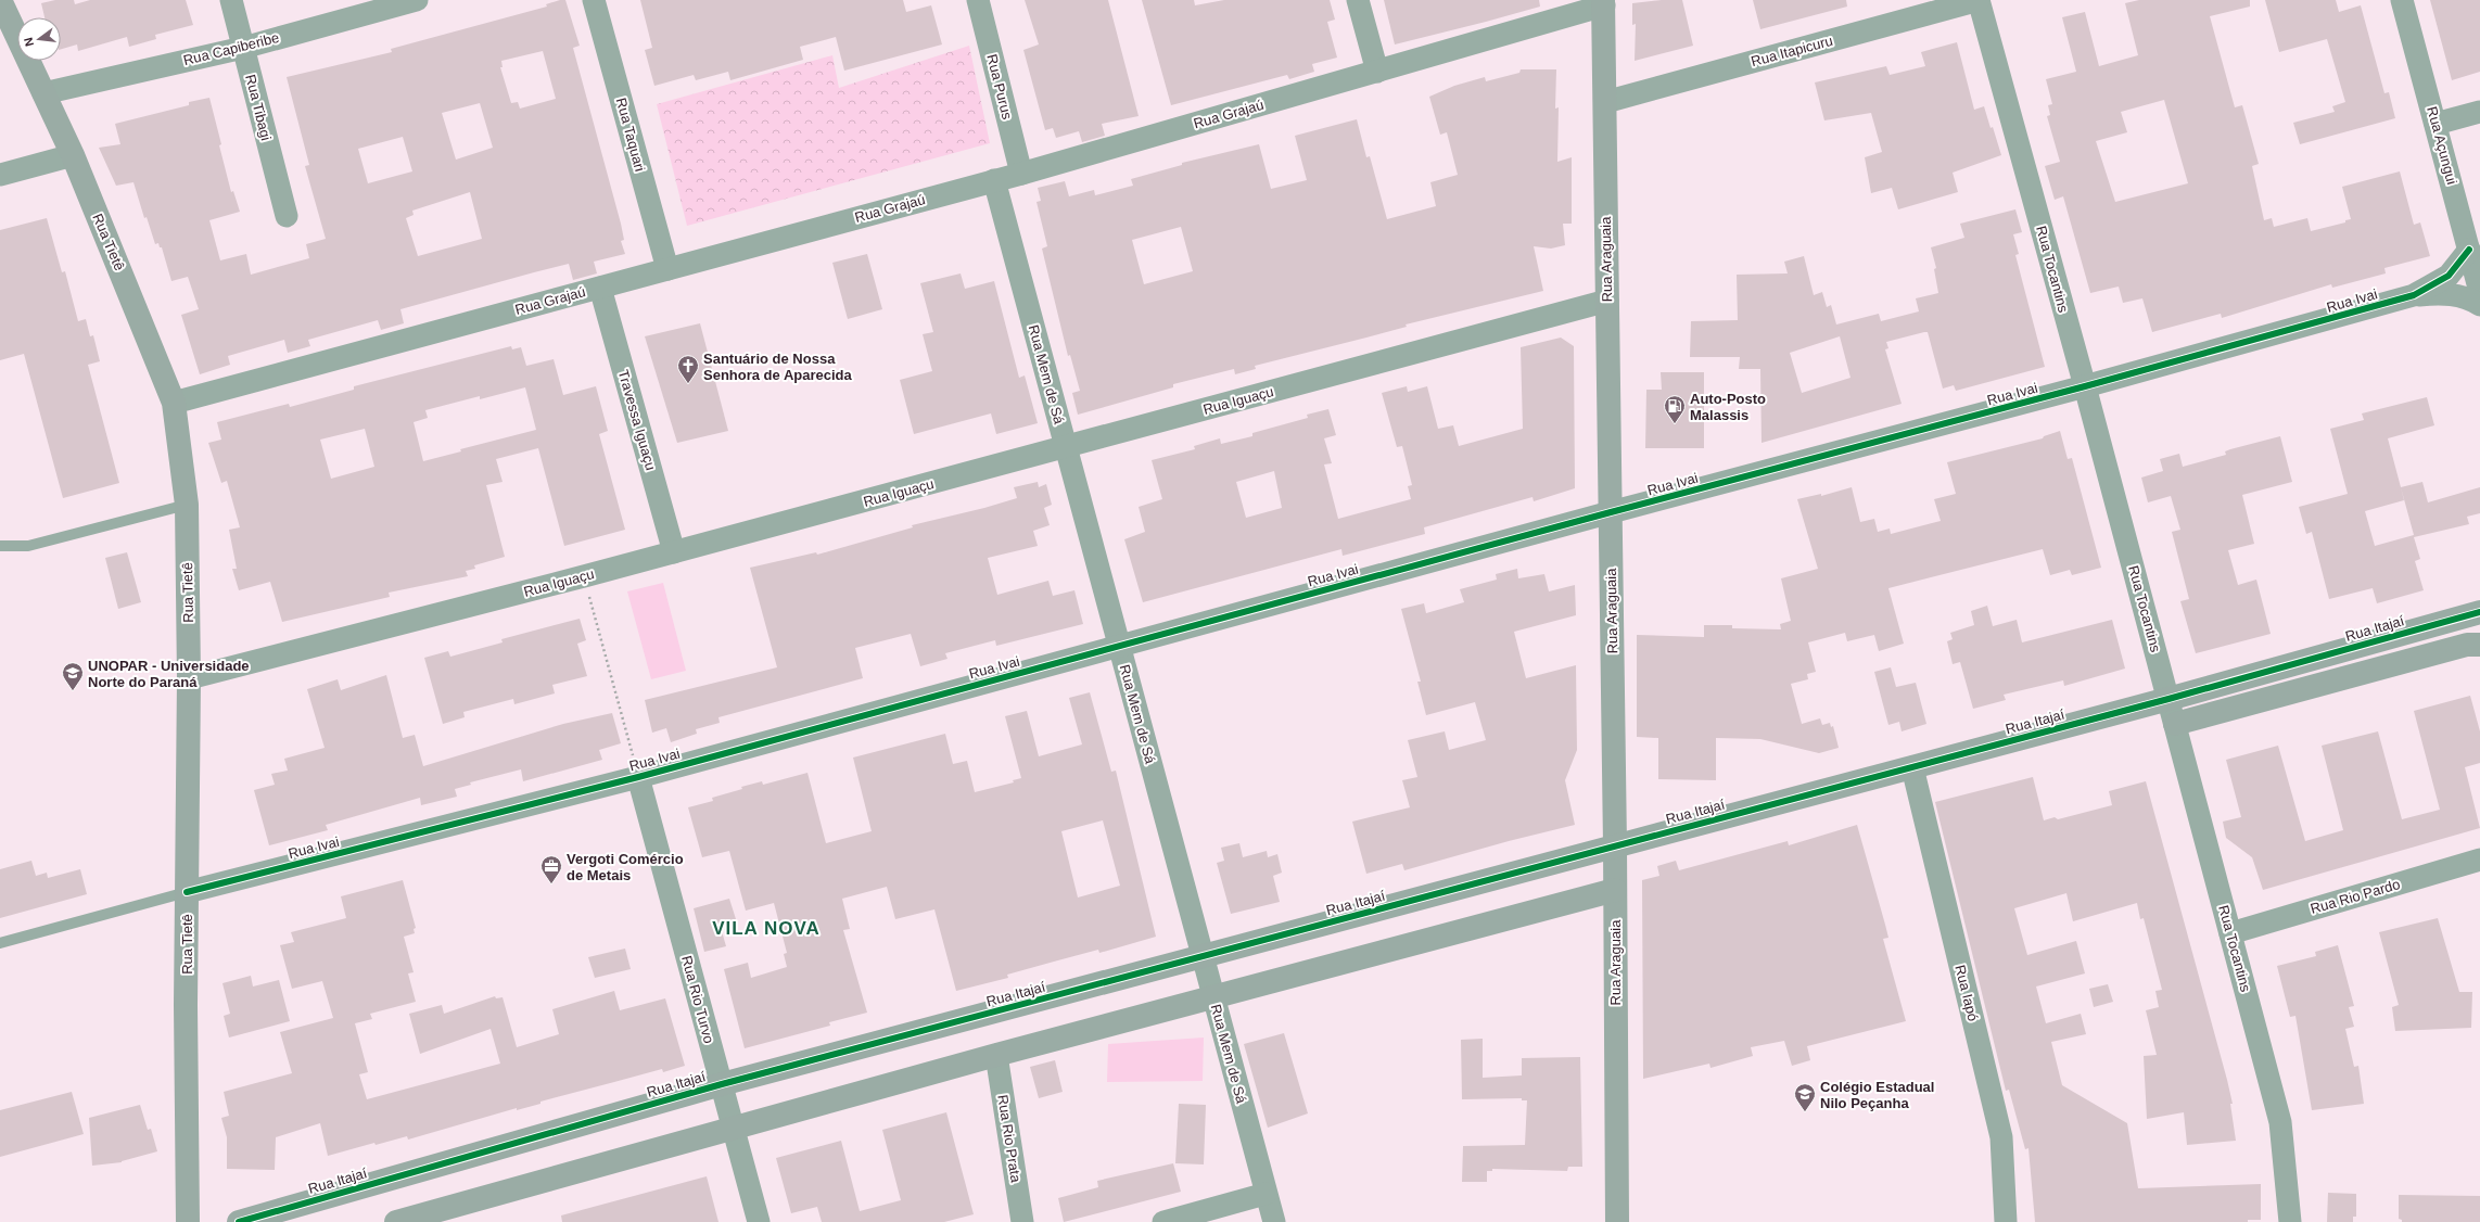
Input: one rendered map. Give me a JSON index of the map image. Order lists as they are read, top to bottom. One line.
{"streets":{"street":["Rua Capiberibe","Rua Itapicuru","Rua Purus","Rua Tibagi","Rua Grajaú","Rua Taquari","Rua Açungui","Rua Tietê","Rua Araguaia","Rua Tocantins","Rua Ivai","Rua Mem de Sá","Rua Iguaçu","Travessa Iguaçu","Rua Itajaí","Rua Rio Pardo","Rua Iapó","Rua Rio Turvo","Rua Rio Prata"]},"crossings":[["Rua Capiberibe","Rua Tibagi"],["Rua Capiberibe","Rua Tietê"],["Rua Itapicuru","Rua Araguaia"],["Rua Itapicuru","Rua Tocantins"],["Rua Purus","Rua Grajaú"],["Rua Grajaú","Rua Taquari"],["Rua Grajaú","Rua Tietê"],["Rua Grajaú","Rua Araguaia"],["Rua Grajaú","Rua Mem de Sá"],["Rua Grajaú","Travessa Iguaçu"],["Rua Açungui","Rua Ivai"],["Rua Tietê","Rua Ivai"],["Rua Tietê","Rua Iguaçu"],["Rua Araguaia","Rua Ivai"],["Rua Araguaia","Rua Iguaçu"],["Rua Araguaia","Rua Itajaí"],["Rua Tocantins","Rua Ivai"],["Rua Tocantins","Rua Itajaí"],["Rua Tocantins","Rua Rio Pardo"],["Rua Ivai","Rua Mem de Sá"],["Rua Ivai","Rua Rio Turvo"],["Rua Mem de Sá","Rua Iguaçu"],["Rua Mem de Sá","Rua Itajaí"],["Rua Iguaçu","Travessa Iguaçu"],["Rua Itajaí","Rua Iapó"],["Rua Itajaí","Rua Rio Turvo"]],"districts":["VILA NOVA"],"places":{"church":["Santuário de Nossa Senhora de Aparecida"],"fuel station":["Auto-Posto Malassis"],"school or university":["UNOPAR - Universidade Norte do Paraná","Colégio Estadual Nilo Peçanha"],"office":["Vergoti Comércio de Metais"]},"north":"left"}
